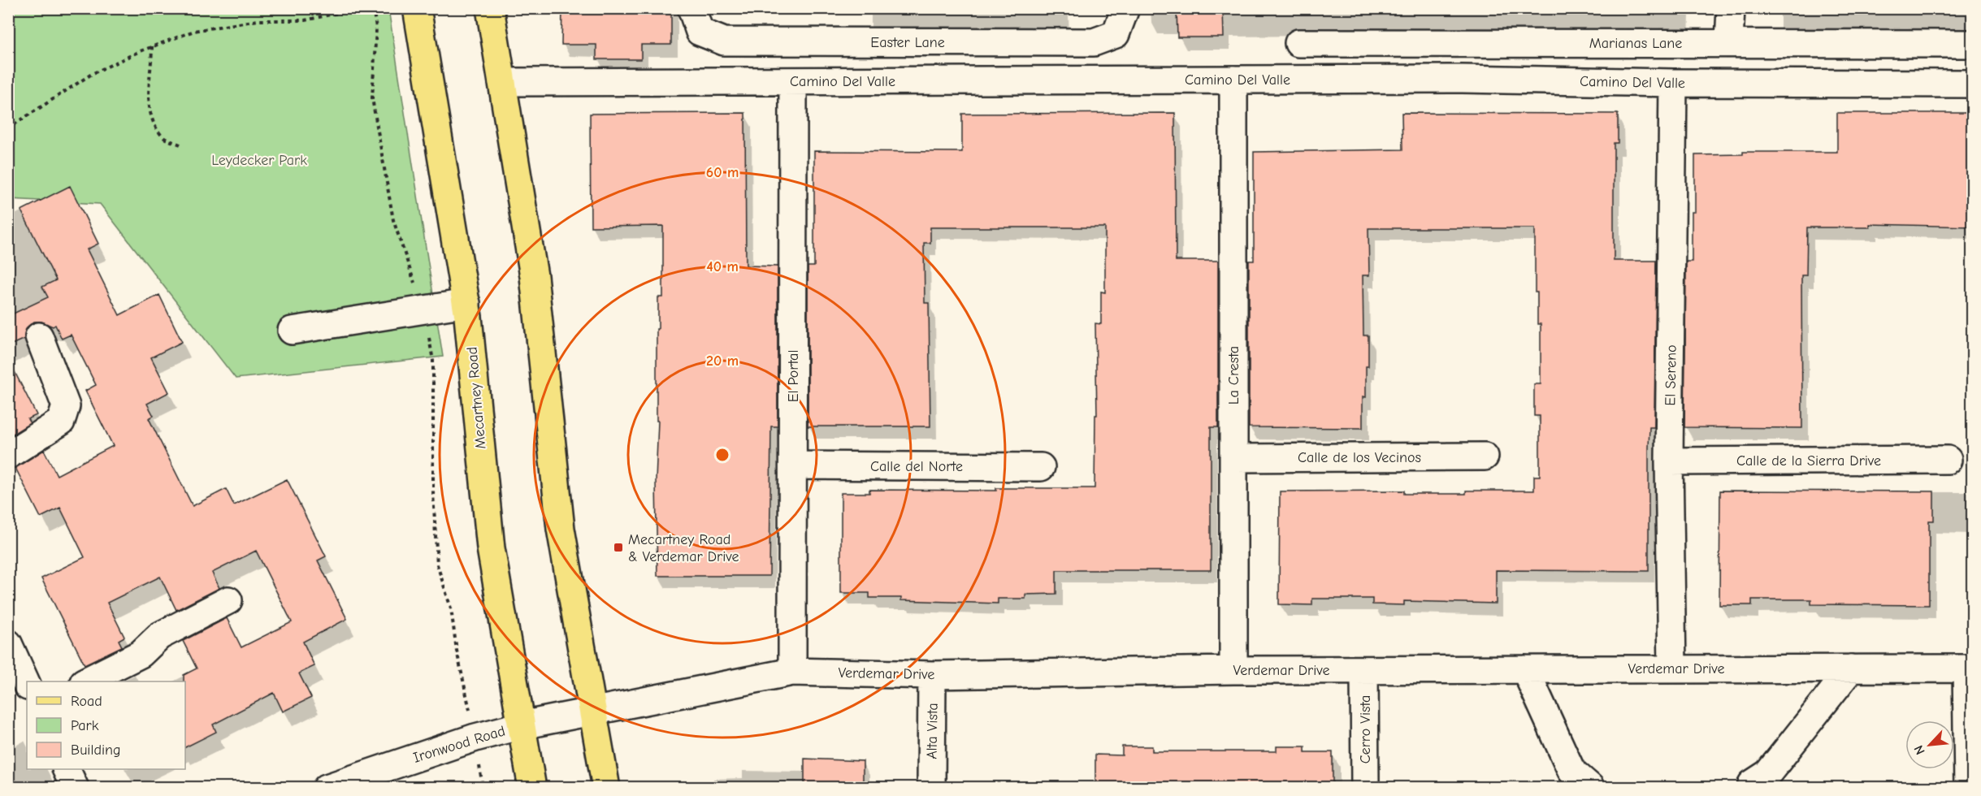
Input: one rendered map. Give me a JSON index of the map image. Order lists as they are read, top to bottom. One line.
{"streets":{"main road":["Mecartney Road"],"street":["Easter Lane","Marianas Lane","Camino Del Valle","La Cresta","El Sereno","El Portal","Calle de los Vecinos","Calle de la Sierra Drive","Calle del Norte","Verdemar Drive","Cerro Vista","Alta Vista","Ironwood Road"]},"crossings":[["Camino Del Valle","La Cresta"],["Camino Del Valle","El Sereno"],["Camino Del Valle","El Portal"],["La Cresta","Calle de los Vecinos"],["La Cresta","Verdemar Drive"],["El Sereno","Calle de la Sierra Drive"],["El Sereno","Verdemar Drive"],["El Portal","Calle del Norte"],["El Portal","Verdemar Drive"],["Mecartney Road","Ironwood Road"],["Verdemar Drive","Cerro Vista"],["Verdemar Drive","Alta Vista"],["Verdemar Drive","Ironwood Road"]],"parks":["Leydecker Park"],"places":{"transit":["Mecartney Road & Verdemar Drive"]},"legend":["Road","Park","Building"],"north":"bottom left","rings":["60 m","40 m","20 m"]}
